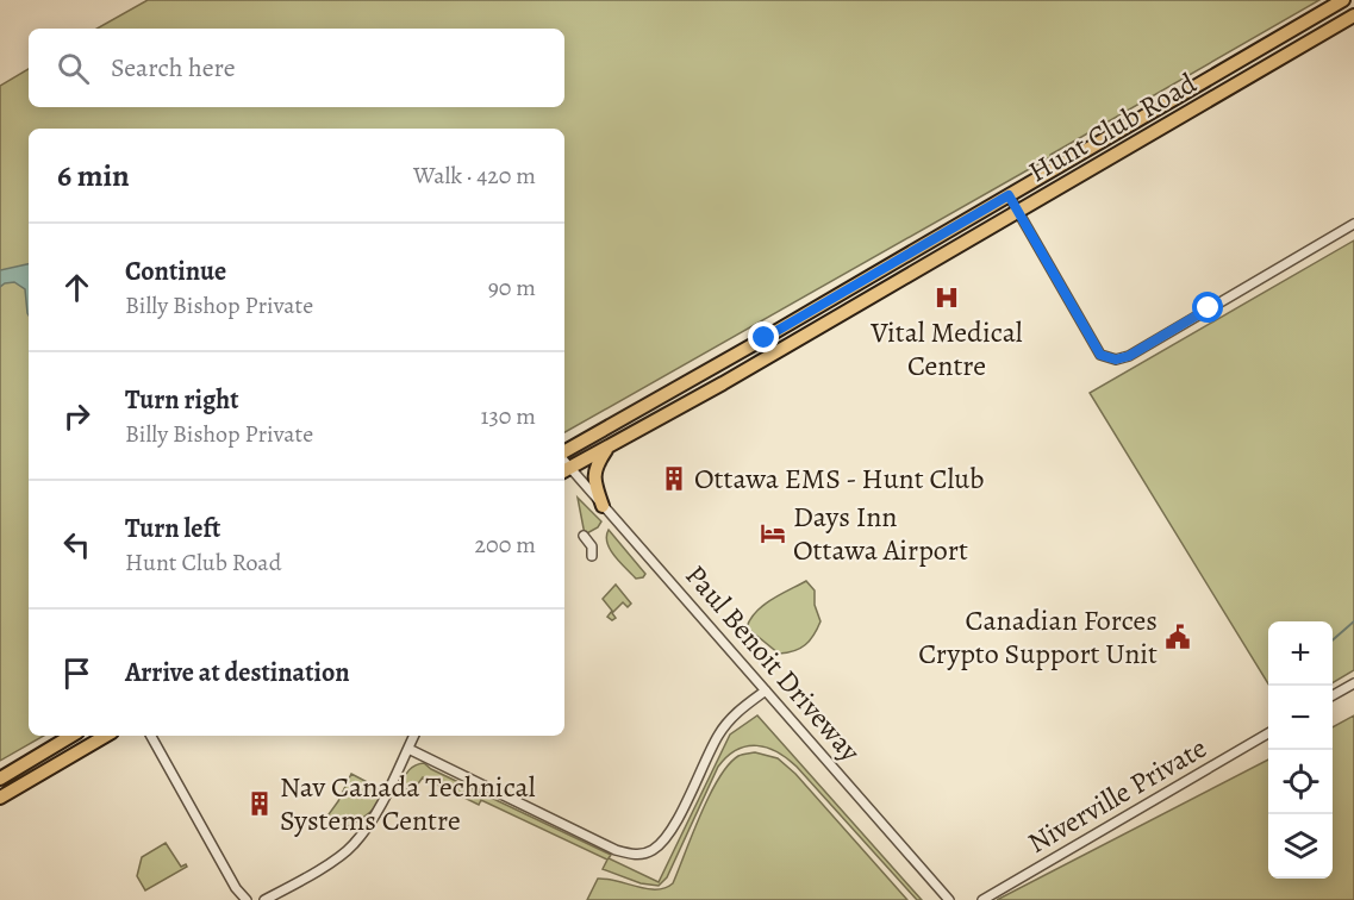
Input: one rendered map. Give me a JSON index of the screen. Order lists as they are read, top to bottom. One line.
{"streets":{"main road":["Hunt Club Road"],"street":["Paul Benoit Driveway","Niverville Private"]},"places":{"hospital":["Vital Medical Centre"],"building":["Ottawa EMS - Hunt Club","Nav Canada Technical Systems Centre"],"hotel":["Days Inn Ottawa Airport"],"public building":["Canadian Forces Crypto Support Unit"]},"page":{"search":"Search here","heading":["6 min","Walk · 420 m"],"list":[["Continue","Billy Bishop Private","90 m"],["Turn right","Billy Bishop Private","130 m"],["Turn left","Hunt Club Road","200 m"],"Arrive at destination"],"map_buttons":["+","−"]}}
